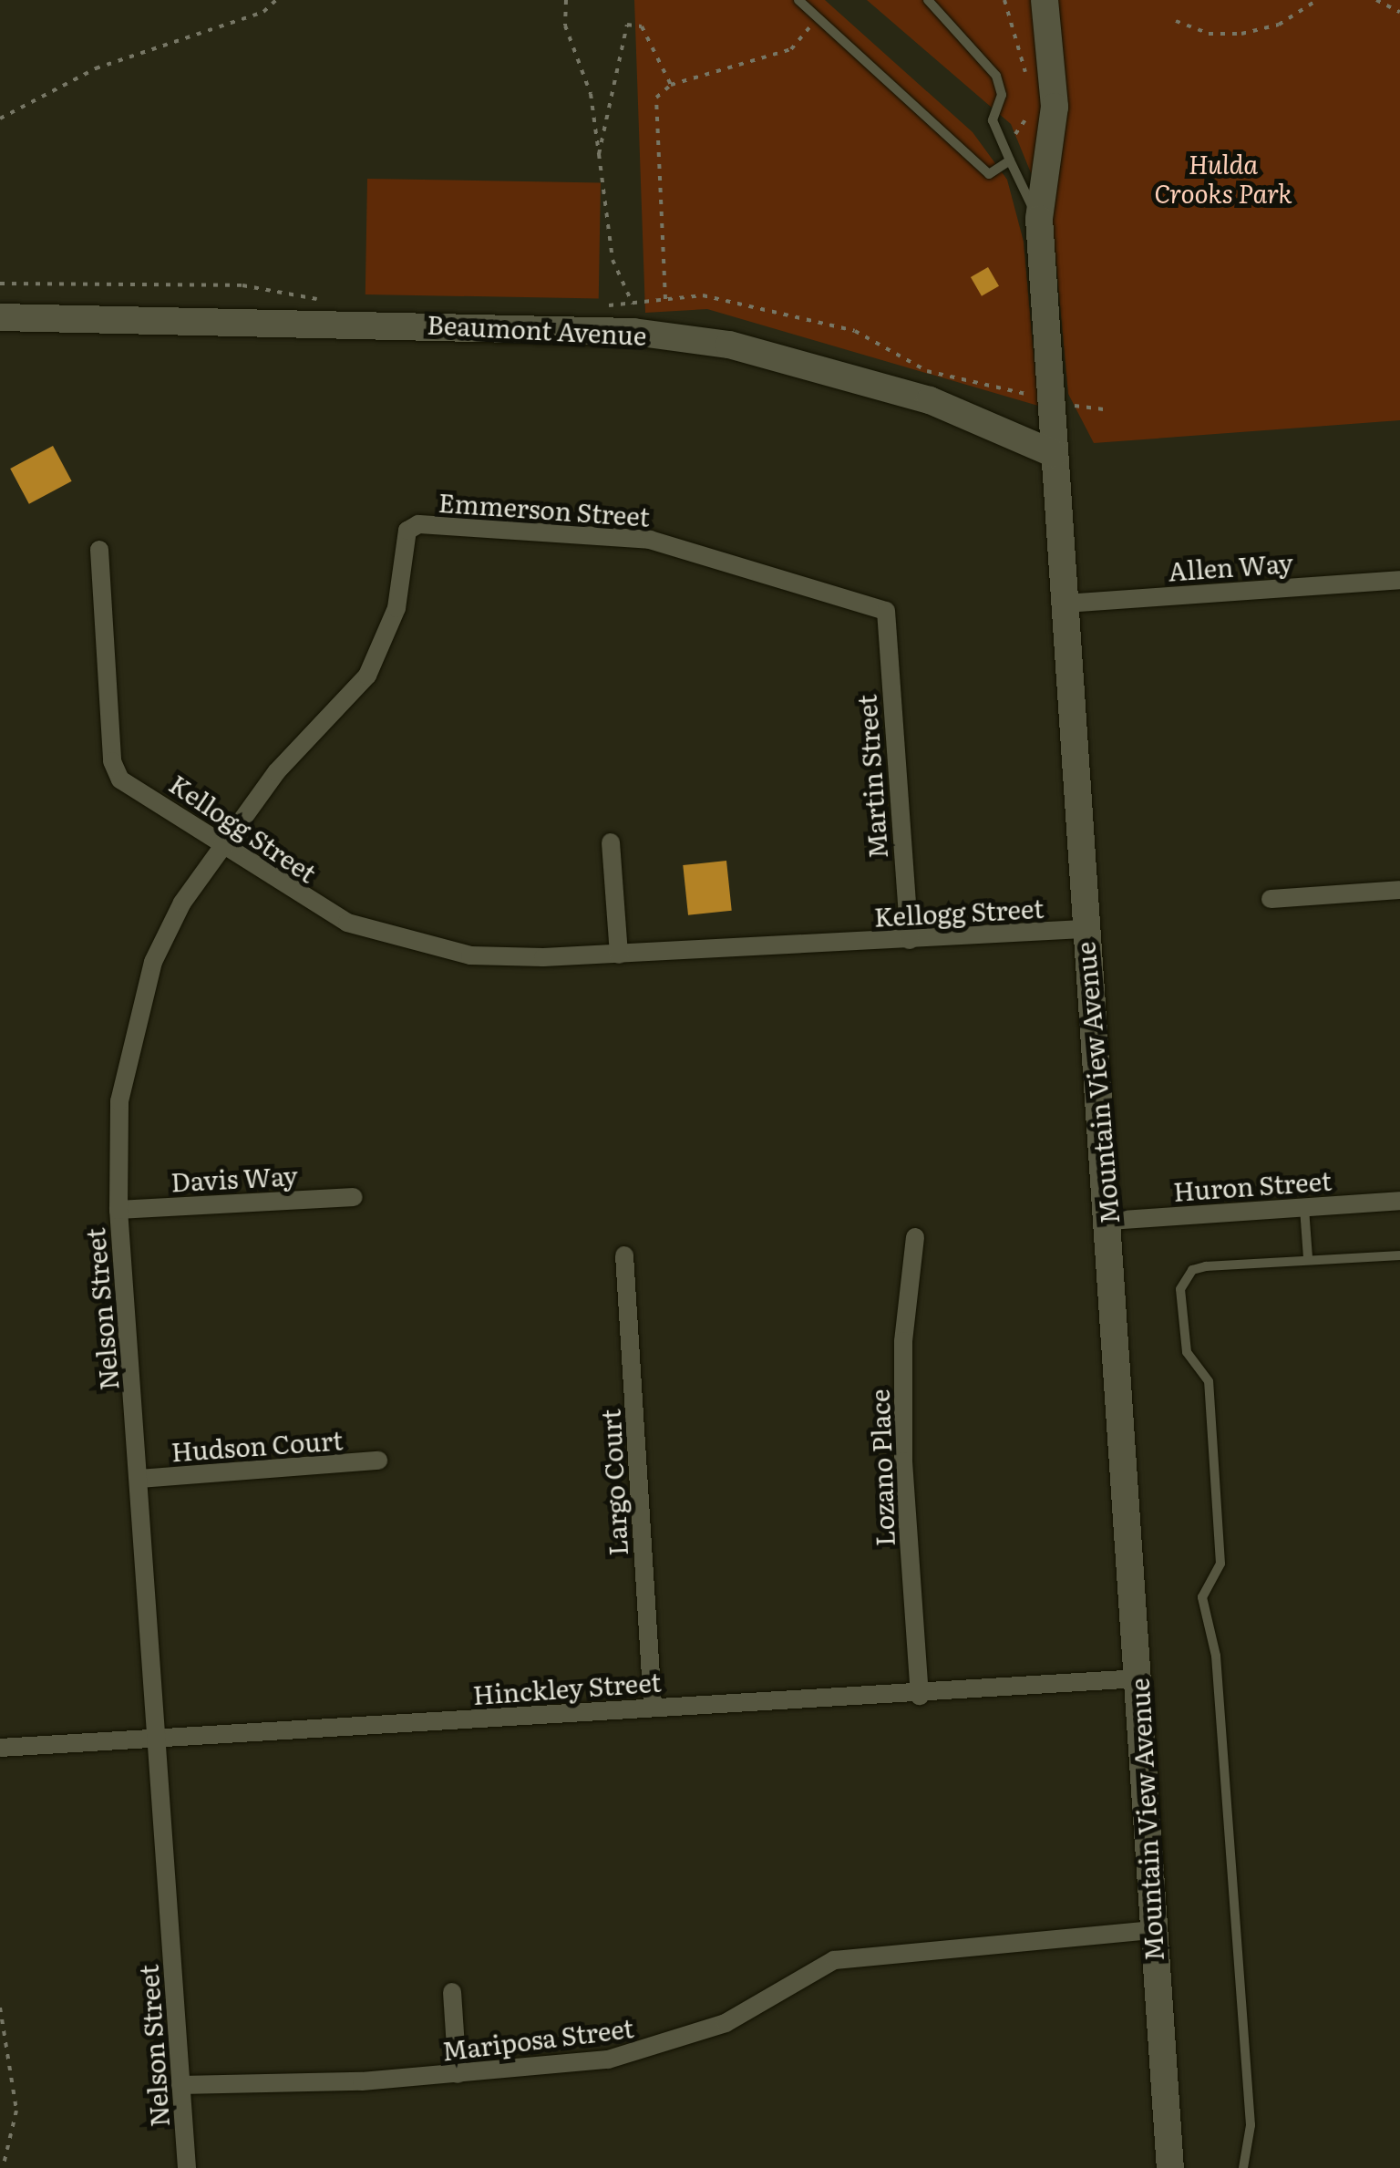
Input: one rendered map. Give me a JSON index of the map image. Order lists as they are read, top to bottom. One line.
{"streets":{"street":["Beaumont Avenue","Emmerson Street","Allen Way","Martin Street","Kellogg Street","Mountain View Avenue","Davis Way","Huron Street","Nelson Street","Hudson Court","Lozano Place","Largo Court","Hinckley Street","Mariposa Street"]},"crossings":[["Beaumont Avenue","Mountain View Avenue"],["Emmerson Street","Martin Street"],["Emmerson Street","Nelson Street"],["Allen Way","Mountain View Avenue"],["Martin Street","Kellogg Street"],["Kellogg Street","Mountain View Avenue"],["Kellogg Street","Nelson Street"],["Mountain View Avenue","Huron Street"],["Mountain View Avenue","Hinckley Street"],["Mountain View Avenue","Mariposa Street"],["Davis Way","Nelson Street"],["Nelson Street","Hudson Court"],["Nelson Street","Hinckley Street"],["Nelson Street","Mariposa Street"],["Lozano Place","Hinckley Street"],["Largo Court","Hinckley Street"]],"parks":["Hulda Crooks Park"]}
